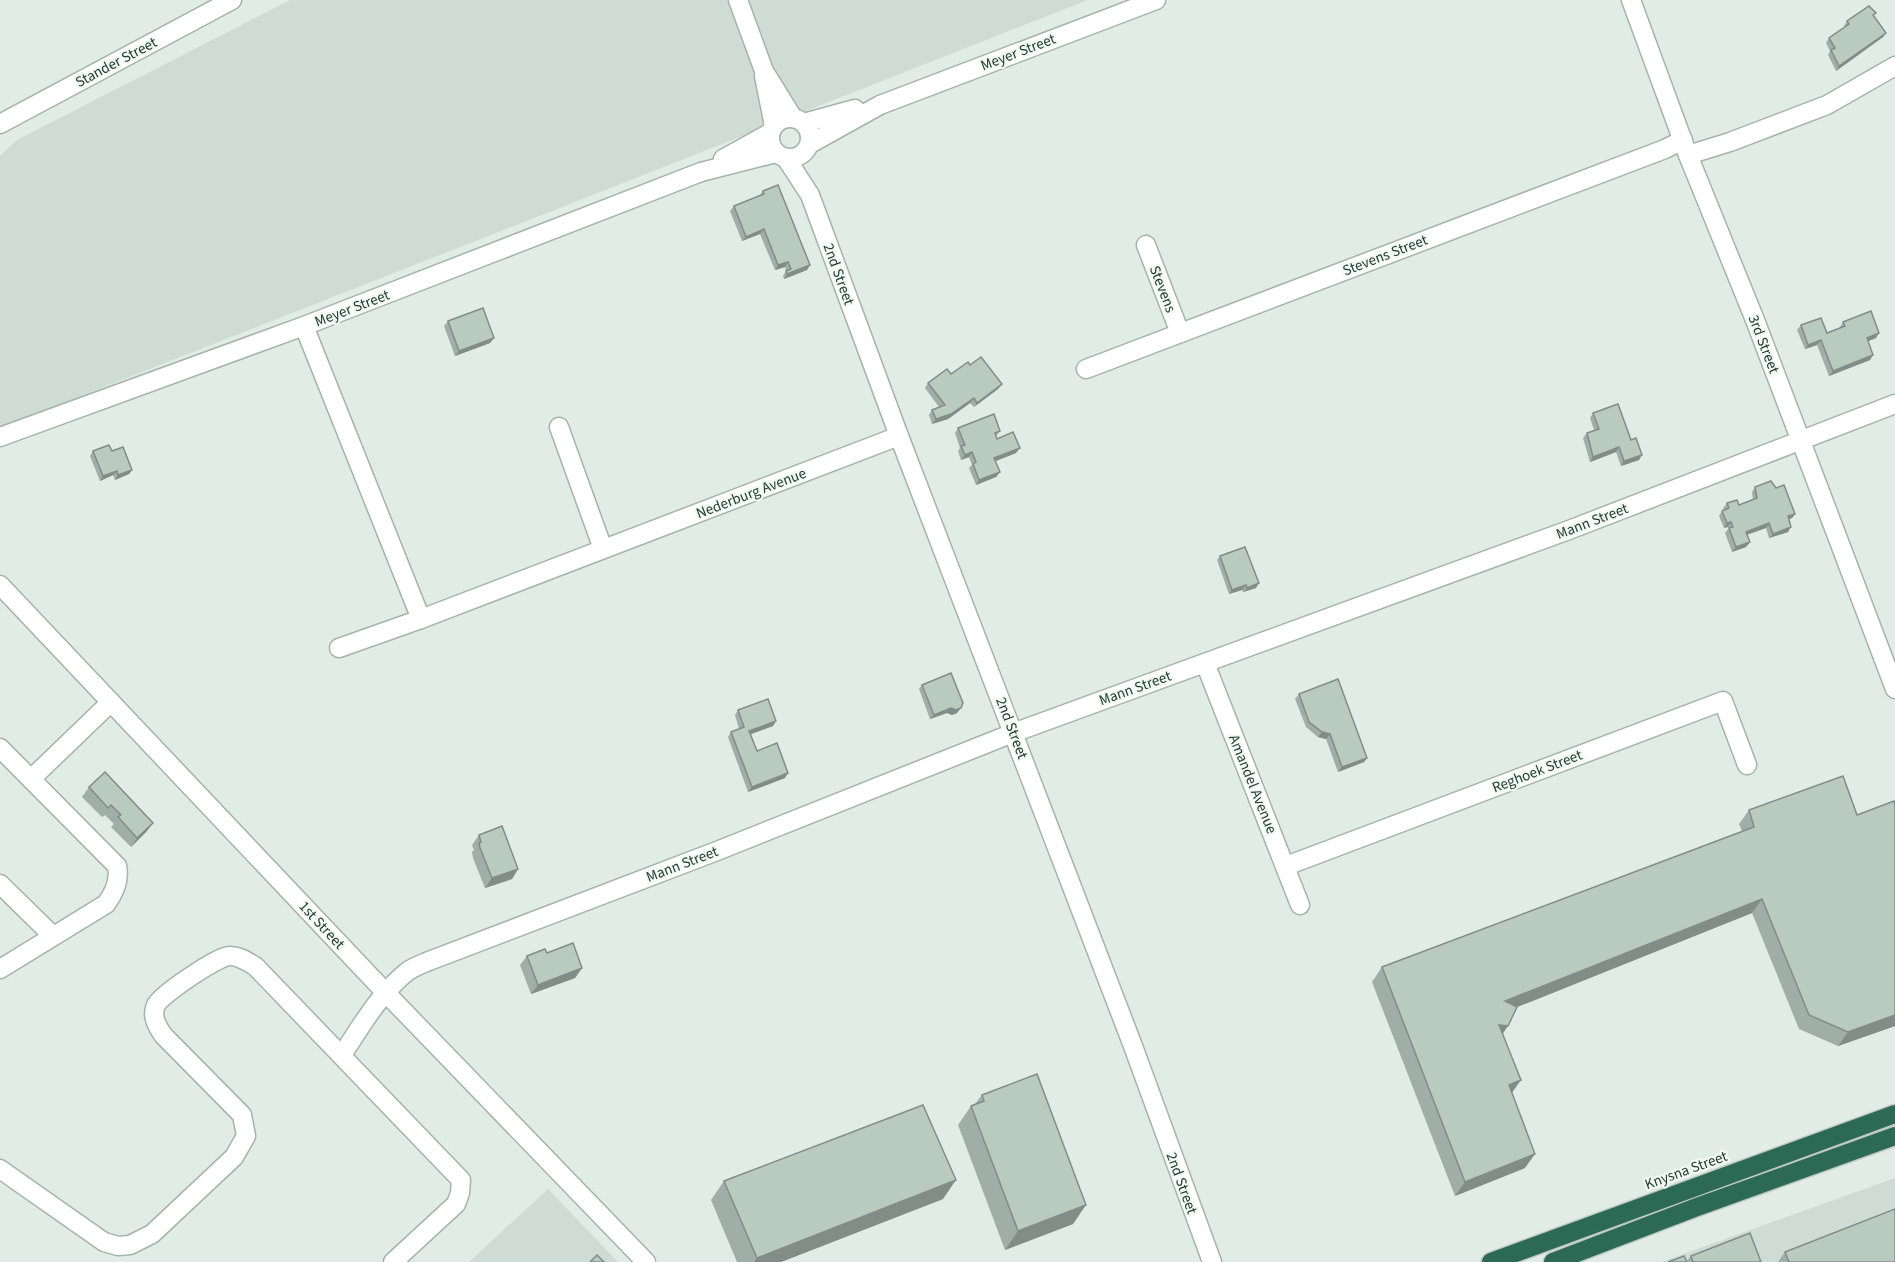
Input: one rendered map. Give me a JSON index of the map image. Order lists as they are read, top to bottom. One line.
{"streets":{"highway":["Knysna Street"],"street":["Meyer Street","Stander Street","Stevens Street","2nd Street","Stevens","3rd Street","Nederburg Avenue","Mann Street","Reghoek Street","Amandel Avenue","1st Street"]},"crossings":[["Meyer Street","2nd Street"],["Stevens Street","Stevens"],["Stevens Street","3rd Street"],["2nd Street","Nederburg Avenue"],["2nd Street","Mann Street"],["3rd Street","Mann Street"],["Mann Street","Amandel Avenue"],["Mann Street","1st Street"],["Reghoek Street","Amandel Avenue"]]}
